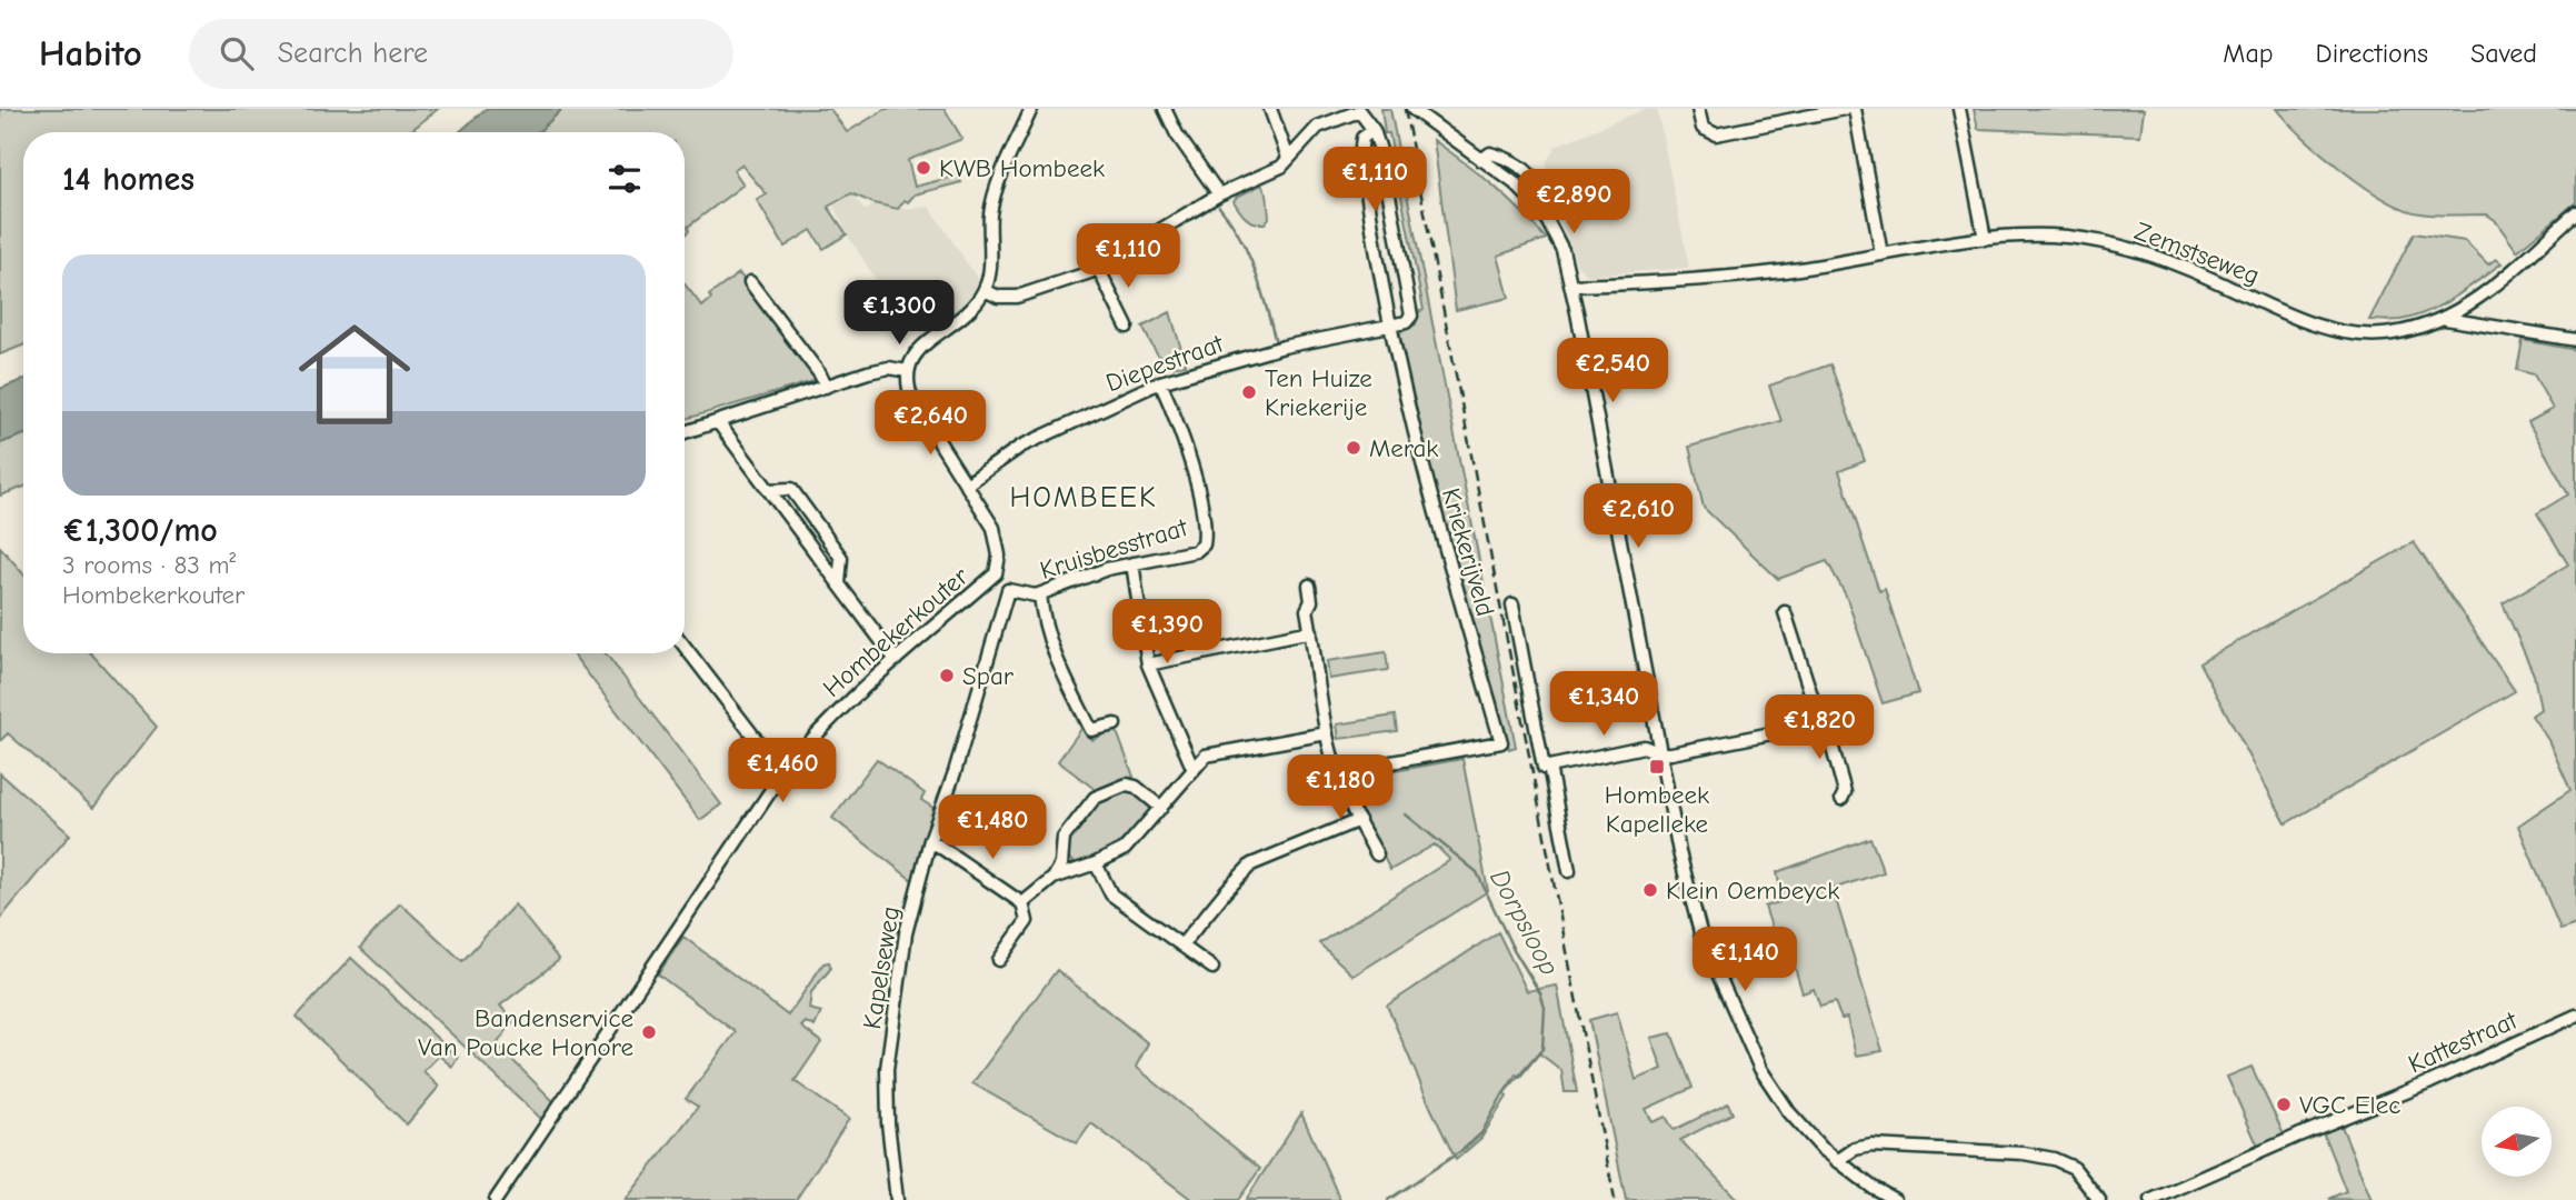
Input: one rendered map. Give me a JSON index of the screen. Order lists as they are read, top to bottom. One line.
{"streets":{"street":["Zemstseweg","Diepestraat","Kruisbesstraat","Kriekerijveld","Hombekerkouter","Kapelseweg","Kattestraat"]},"crossings":[["Diepestraat","Kruisbesstraat"],["Diepestraat","Kriekerijveld"],["Diepestraat","Hombekerkouter"],["Kruisbesstraat","Kapelseweg"]],"districts":["HOMBEEK"],"water":["Dorpsloop"],"places":{"other":["KWB Hombeek","Ten Huize Kriekerije","Merak","Spar","Klein Oembeyck","Bandenservice Van Poucke Honore","VGC Elec"],"transit":["Hombeek Kapelleke"]},"north":"left","page":{"header":"Habito","search":"Search here","nav":["Map","Directions","Saved"],"heading":"14 homes","price":["€1,110","€2,890","€1,110","€1,300","€2,540","€2,640","€2,610","€1,390","€1,340","€1,820","€1,460","€1,180","€1,480","€1,140"],"list":[{"name":"€1,300/mo","note":"3 rooms · 83 m² · Hombekerkouter"}]}}
